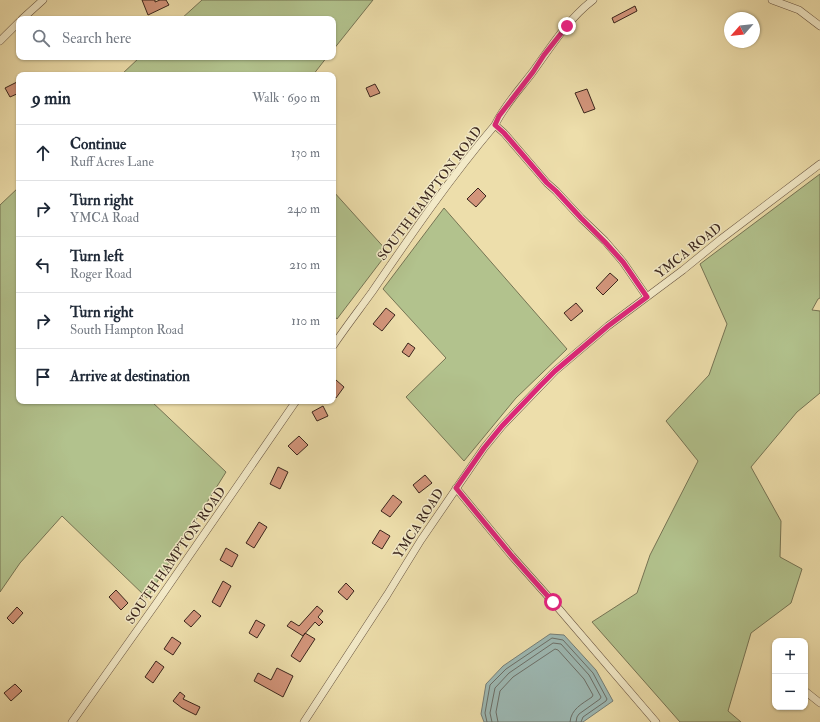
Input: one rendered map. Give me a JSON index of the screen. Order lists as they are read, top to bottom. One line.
{"streets":{"street":["SOUTH HAMPTON ROAD","YMCA ROAD"]},"north":"bottom left","page":{"search":"Search here","heading":["9 min","Walk · 690 m"],"list":[["Continue","Ruff Acres Lane","130 m"],["Turn right","YMCA Road","240 m"],["Turn left","Roger Road","210 m"],["Turn right","South Hampton Road","110 m"],"Arrive at destination"],"map_buttons":["+","−"]}}
